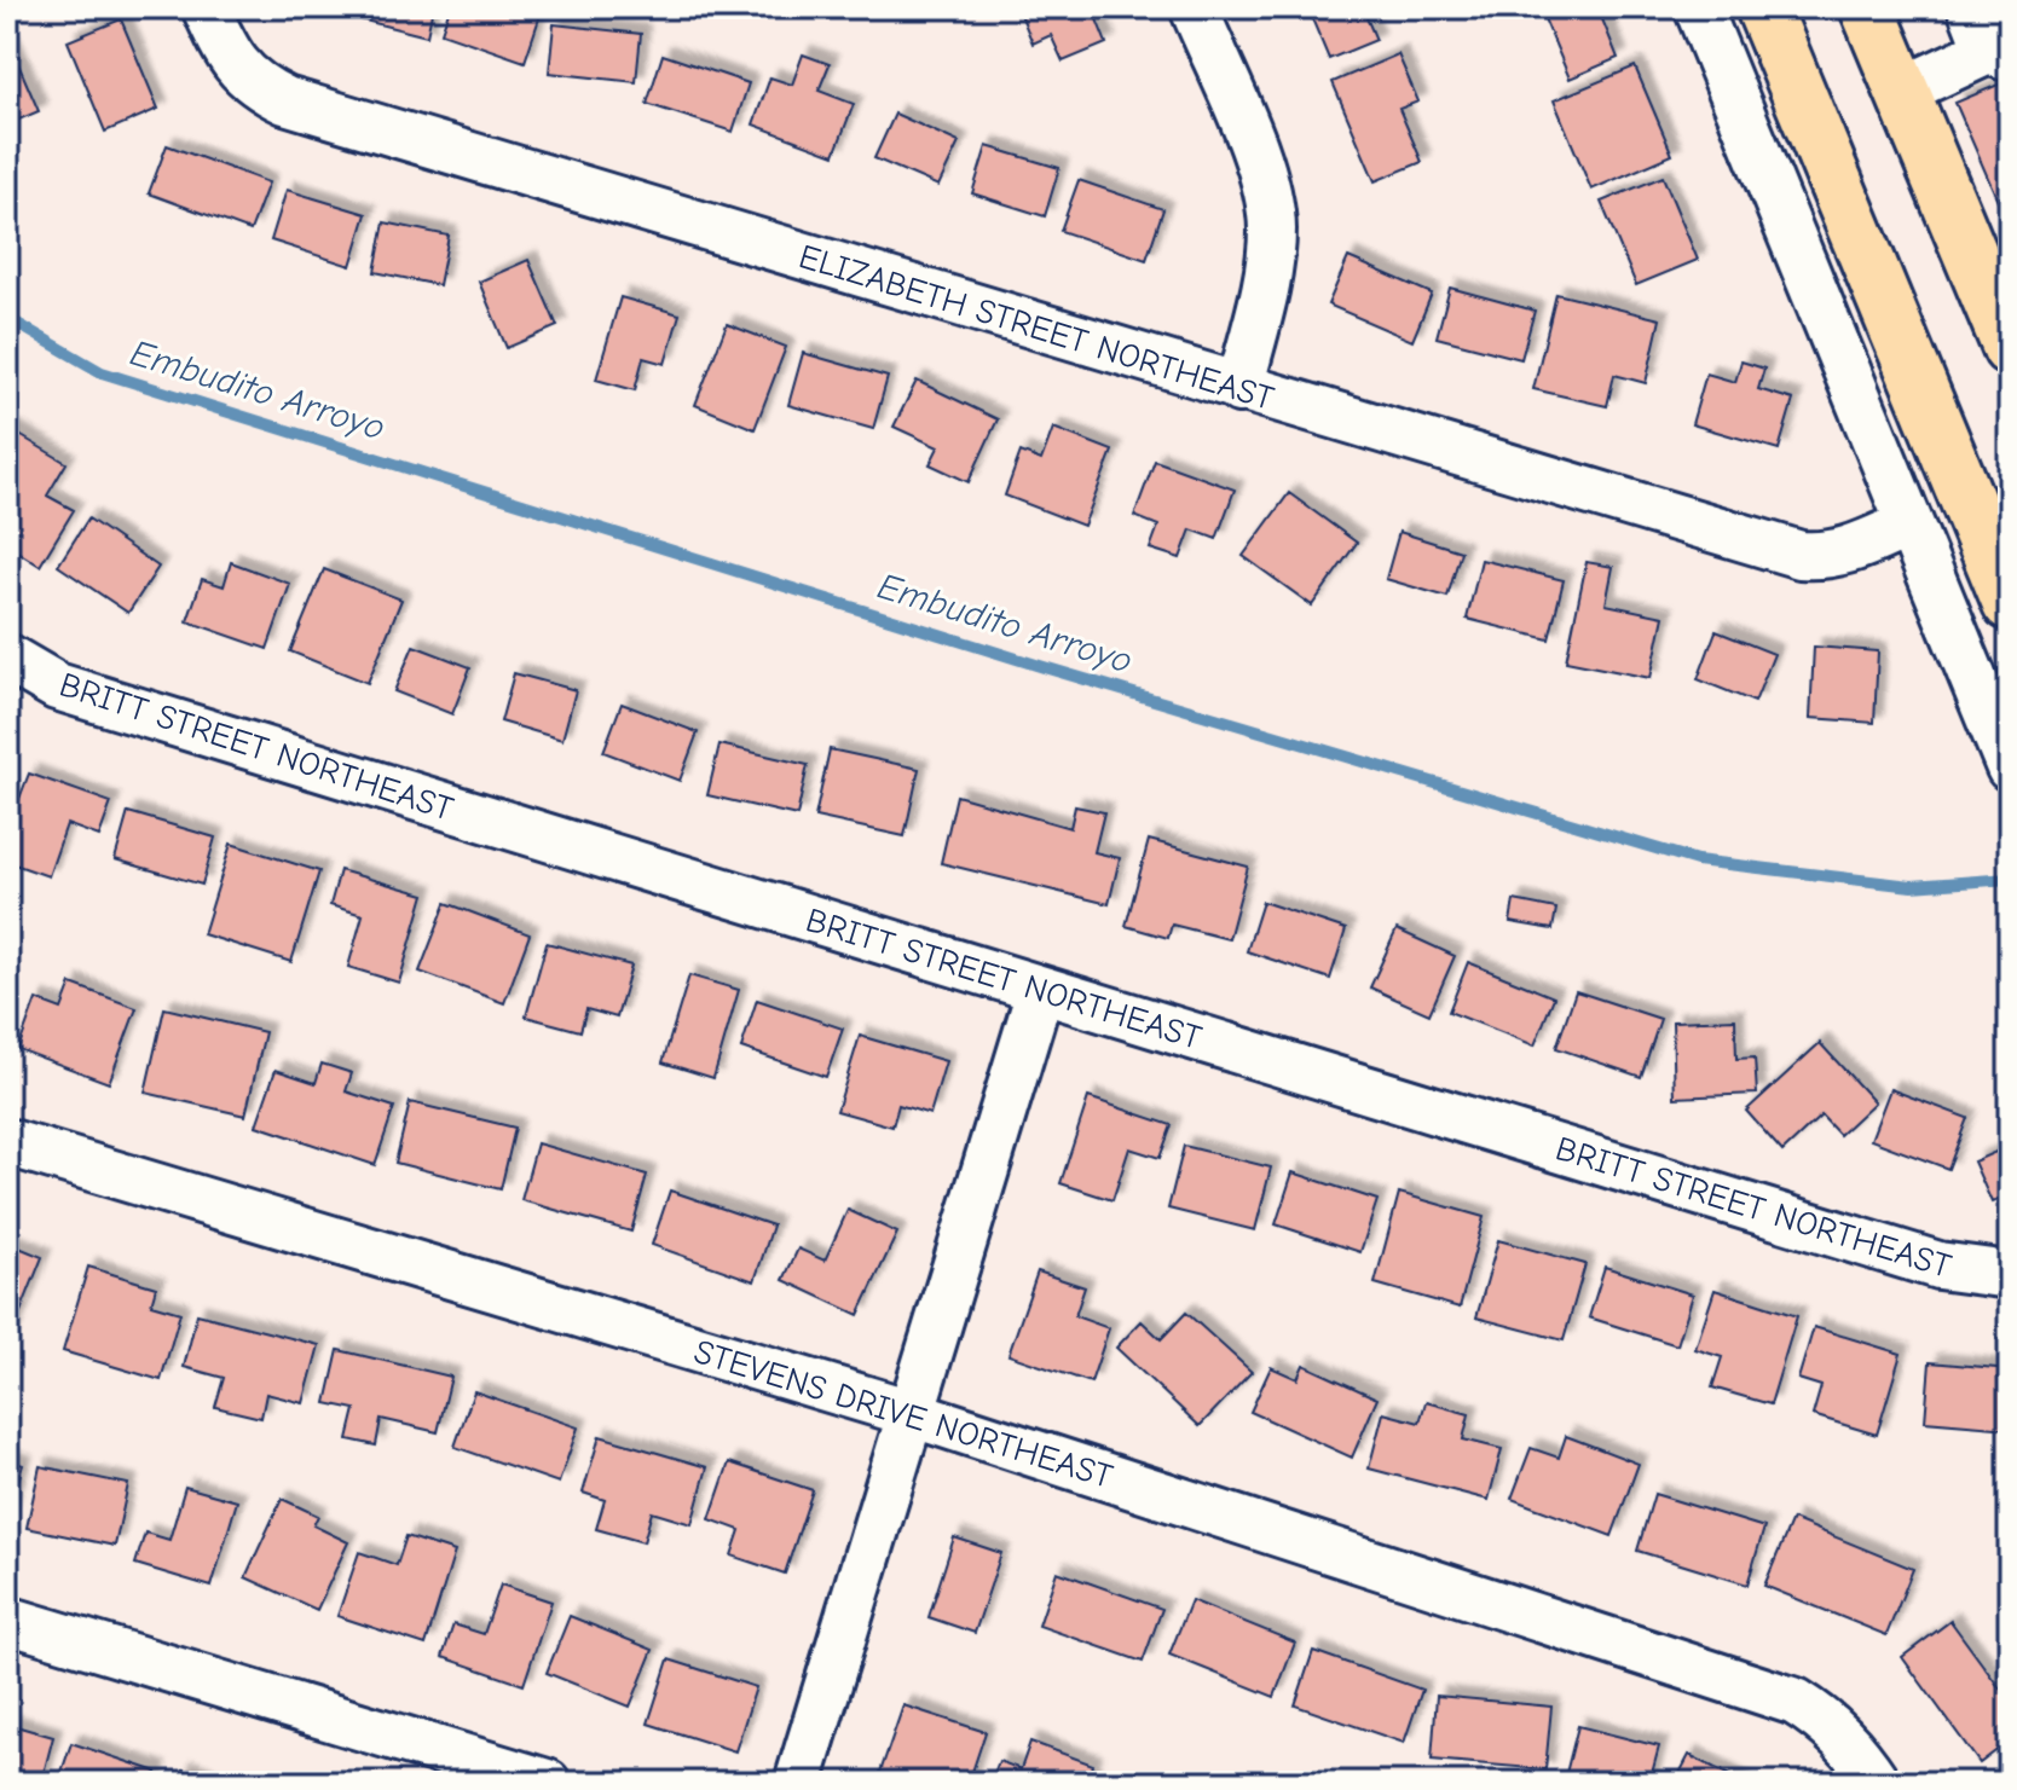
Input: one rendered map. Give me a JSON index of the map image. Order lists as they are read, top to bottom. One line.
{"streets":{"street":["ELIZABETH STREET NORTHEAST","BRITT STREET NORTHEAST","STEVENS DRIVE NORTHEAST"]},"water":["Embudito Arroyo"]}
